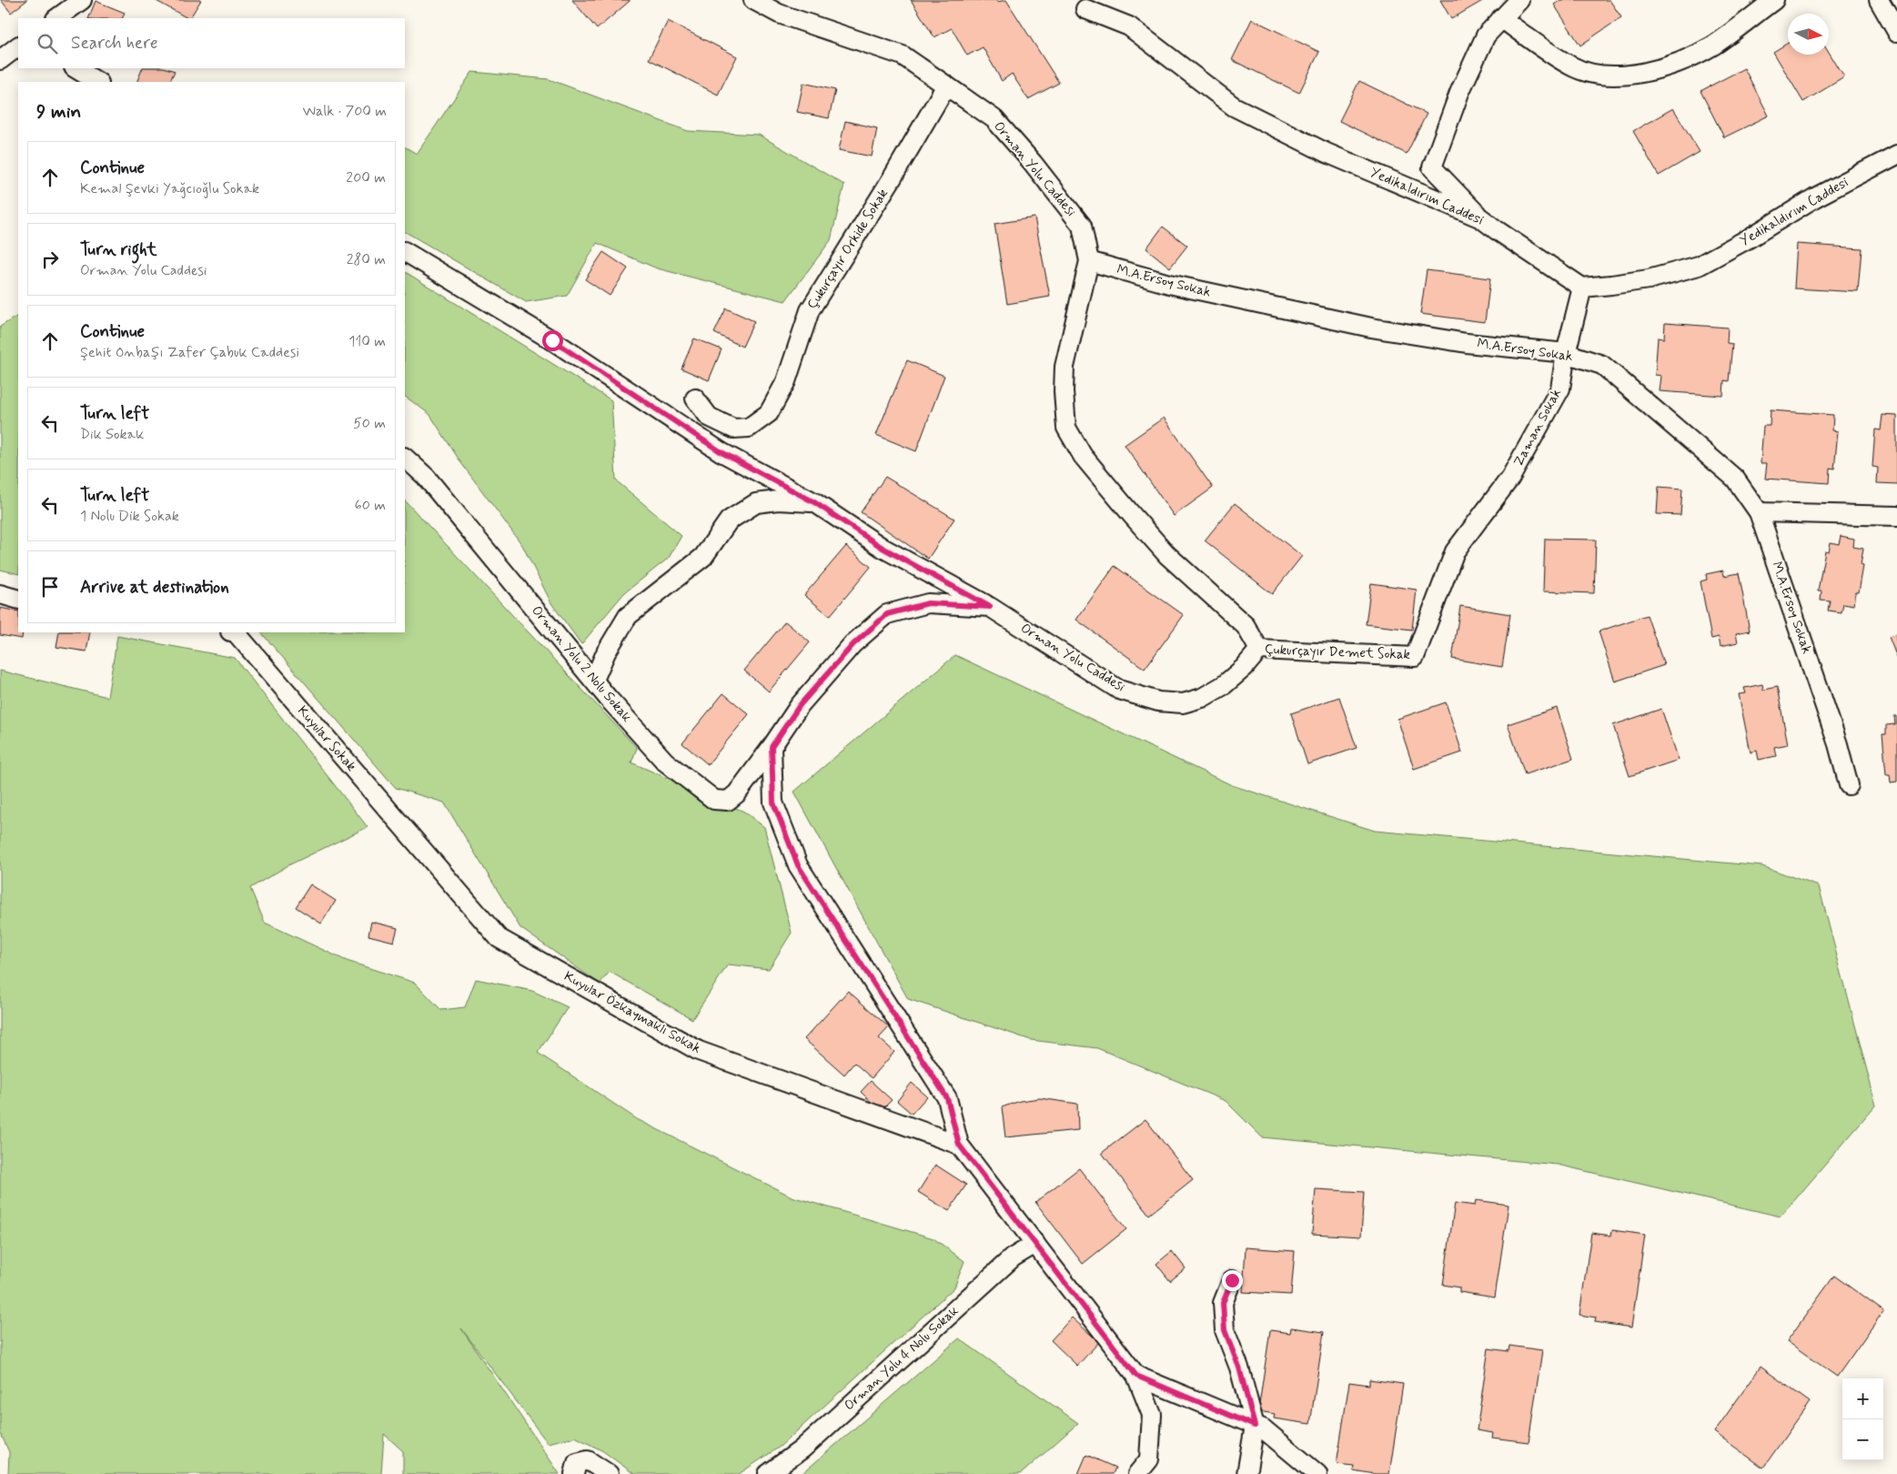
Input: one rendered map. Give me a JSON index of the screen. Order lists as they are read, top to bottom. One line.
{"streets":{"street":["Orman Yolu Caddesi","Yedikaldırım Caddesi","Çukurçayır Orkide Sokak","M.A.Ersoy Sokak","Zaman Sokak","Çukurçayır Demet Sokak","Orman Yolu 2 Nolu Sokak","Kuyular Sokak","Kuyular Özkaymaklı Sokak","Orman Yolu 4 Nolu Sokak"]},"crossings":[["Orman Yolu Caddesi","Çukurçayır Orkide Sokak"],["Orman Yolu Caddesi","M.A.Ersoy Sokak"],["Orman Yolu Caddesi","Çukurçayır Demet Sokak"],["Orman Yolu Caddesi","Orman Yolu 2 Nolu Sokak"],["Yedikaldırım Caddesi","Zaman Sokak"],["M.A.Ersoy Sokak","Zaman Sokak"],["Zaman Sokak","Çukurçayır Demet Sokak"],["Kuyular Sokak","Kuyular Özkaymaklı Sokak"]],"north":"right","page":{"search":"Search here","heading":["9 min","Walk · 700 m"],"list":[["Continue","Kemal Şevki Yağcıoğlu Sokak","200 m"],["Turn right","Orman Yolu Caddesi","280 m"],["Continue","Şehit Onbaşı Zafer Çabuk Caddesi","110 m"],["Turn left","Dik Sokak","50 m"],["Turn left","1 Nolu Dik Sokak","60 m"],"Arrive at destination"],"map_buttons":["+","−"]}}
